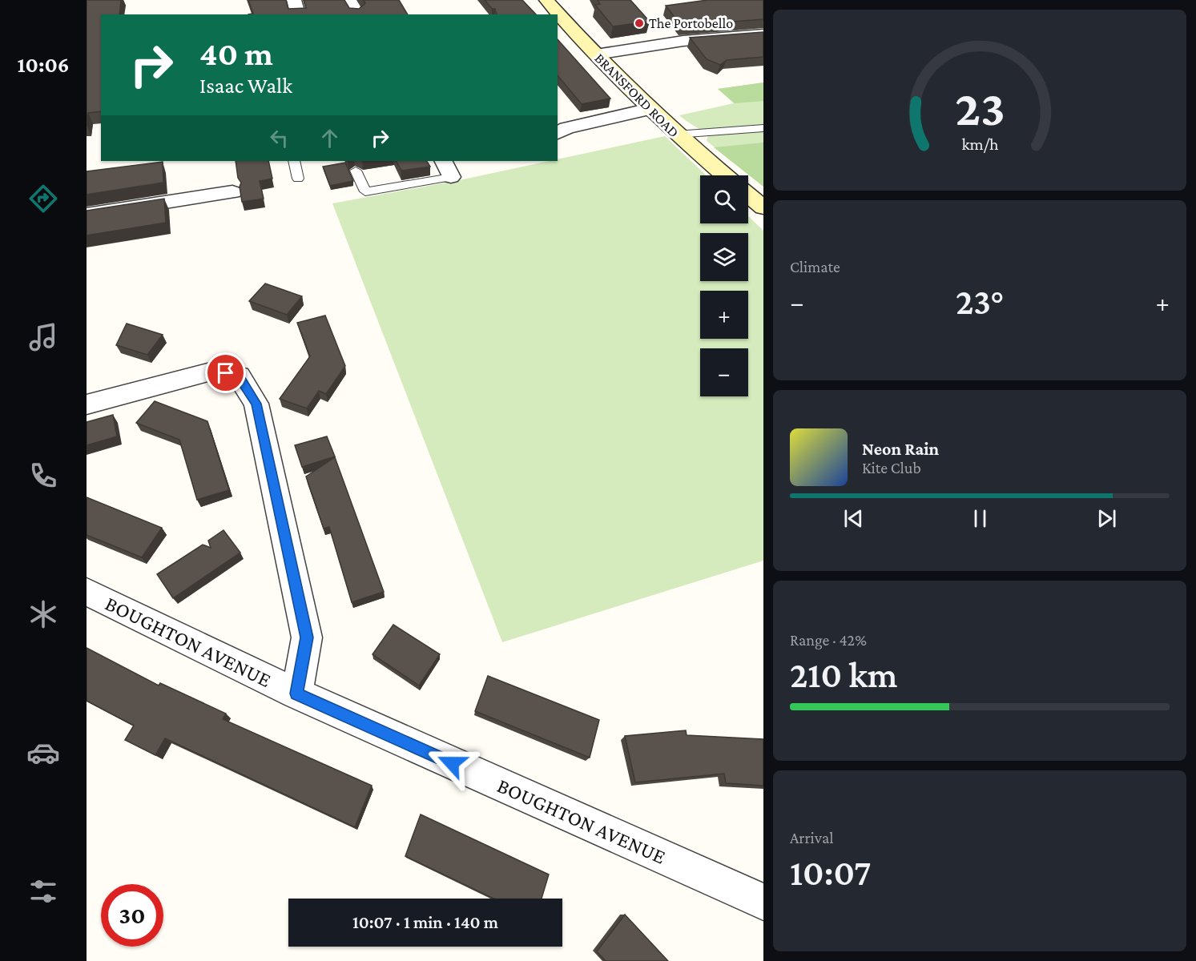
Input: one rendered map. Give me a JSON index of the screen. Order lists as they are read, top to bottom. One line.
{"streets":{"main road":["BRANSFORD ROAD"],"street":["BOUGHTON AVENUE"]},"places":["The Portobello"],"page":{"tabs":"10:06","turn":["40 m","Isaac Walk"],"map_buttons":["+","−"],"tile":["Climate",["Range · 42%","210 km"],["Arrival","10:07"]],"heat":["−","23°","+"],"song":["Neon Rain","Kite Club"],"limit":"30","trip":"10:07 · 1 min · 140 m","gauge":["23","km/h"]}}
